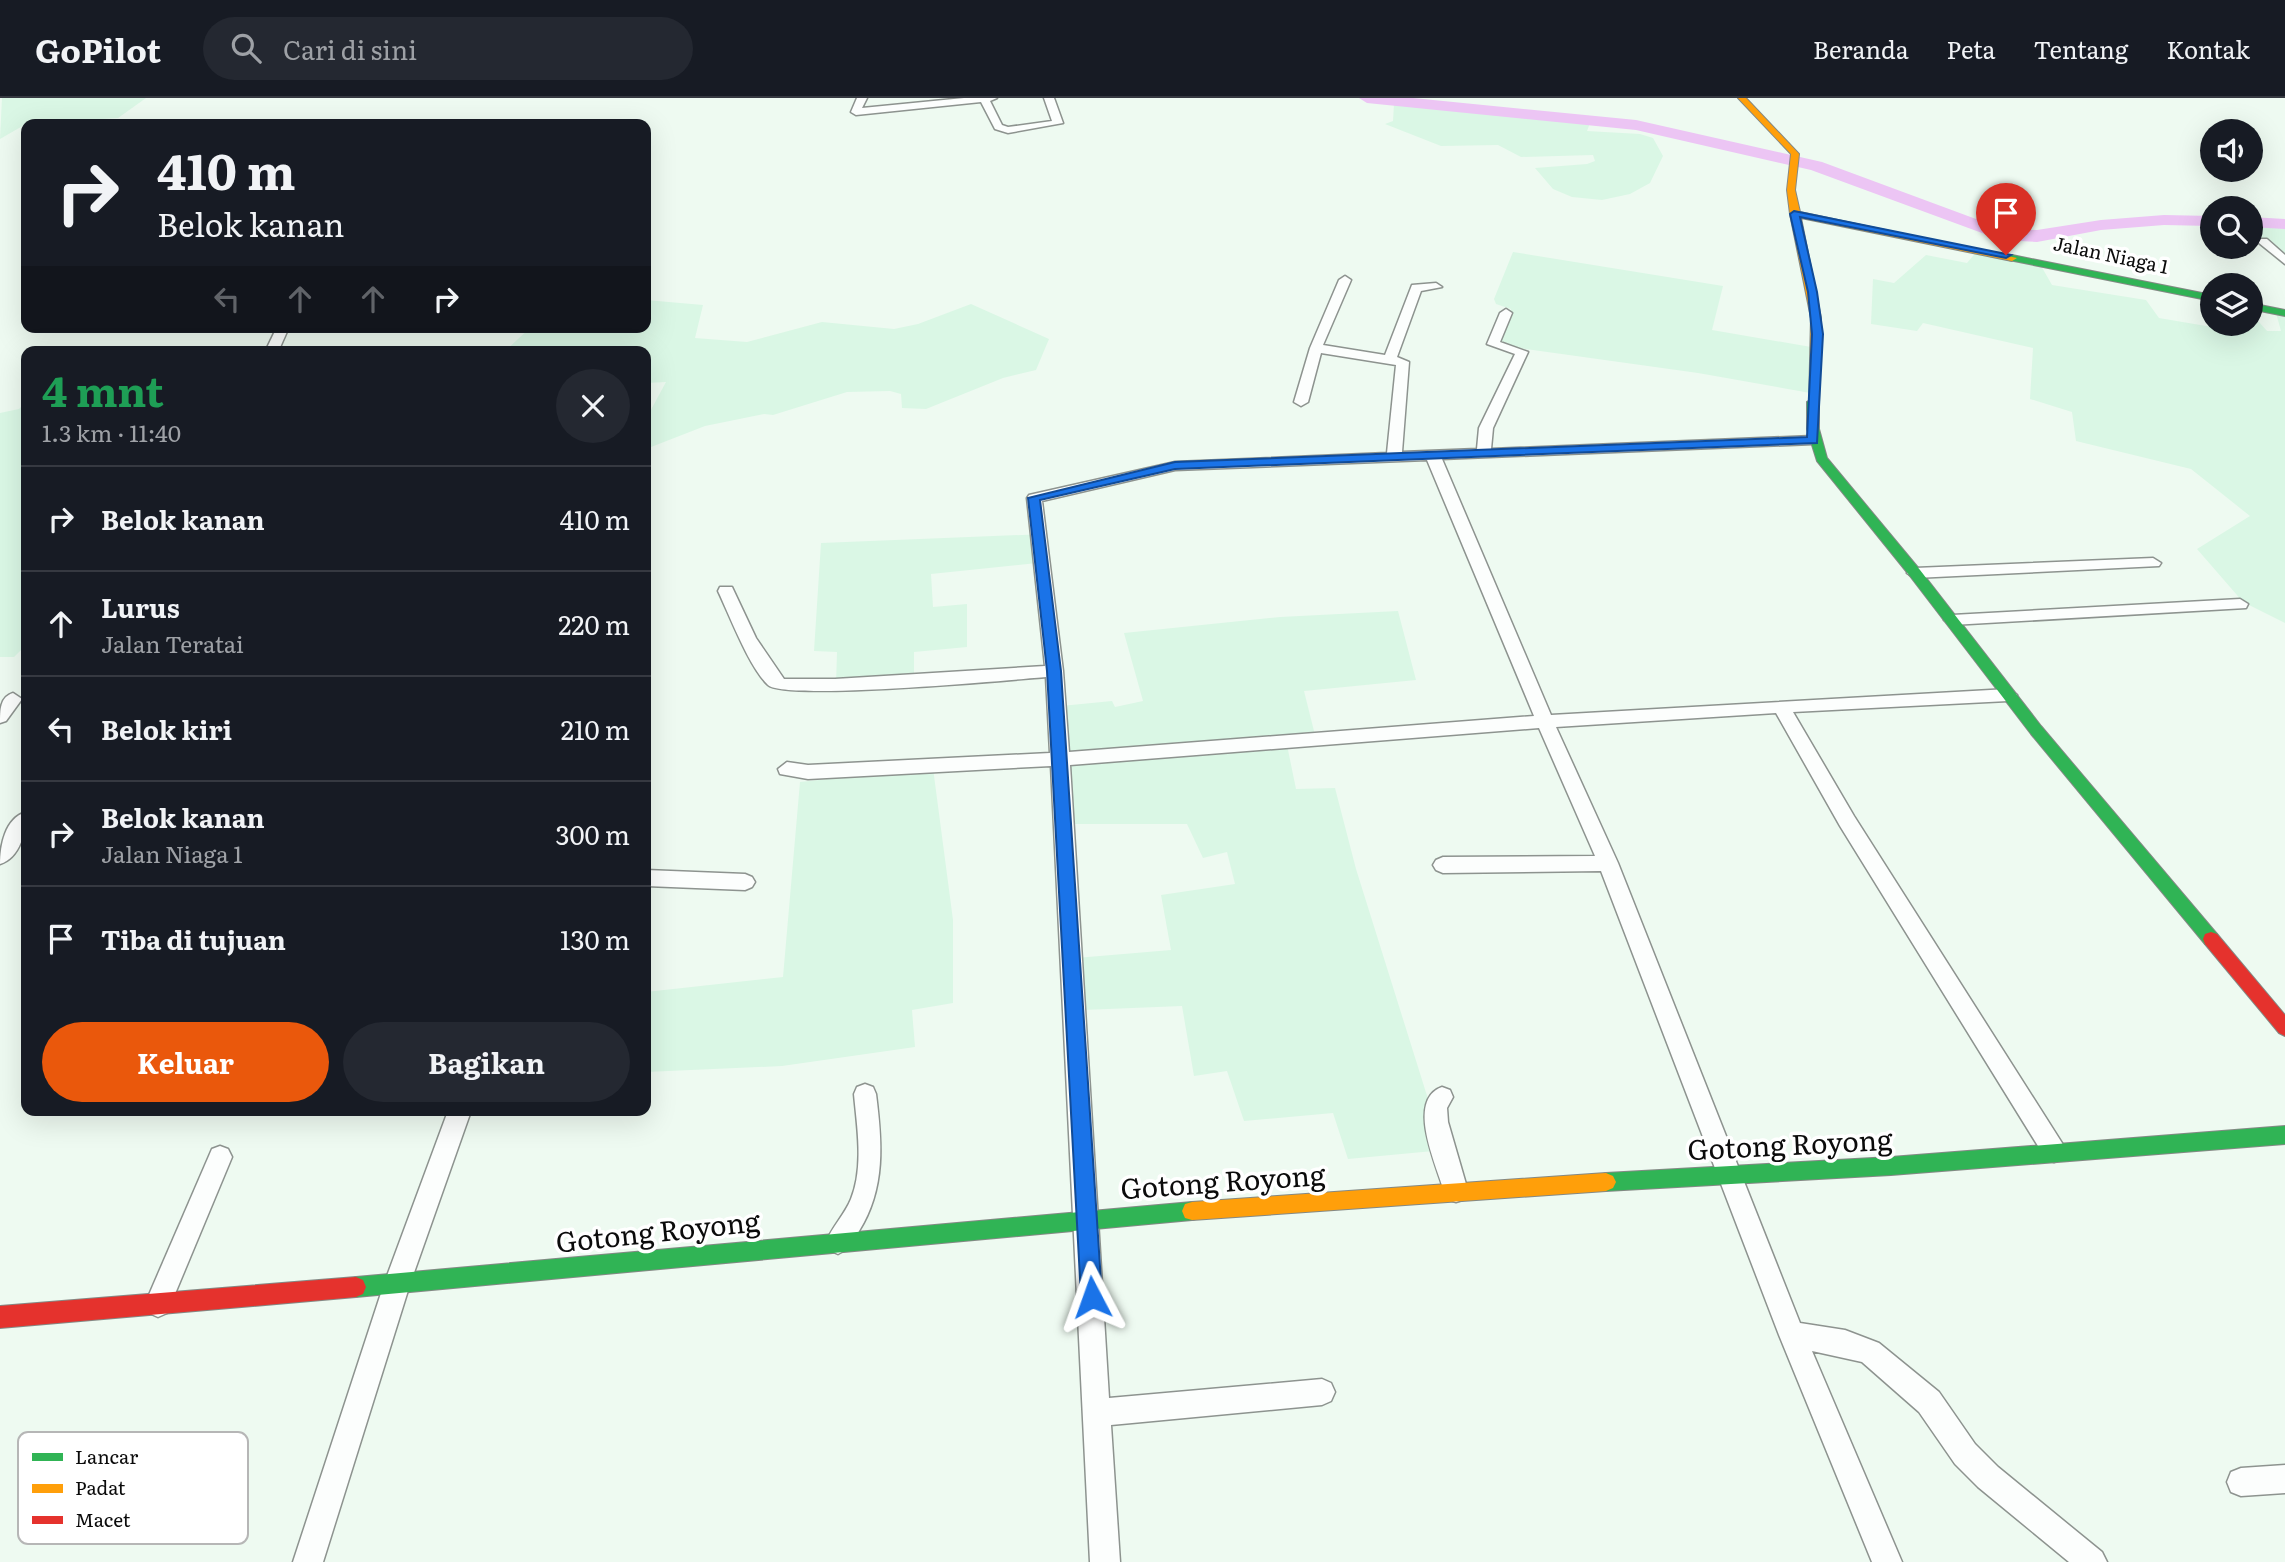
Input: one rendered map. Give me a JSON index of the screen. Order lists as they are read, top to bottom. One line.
{"streets":{"street":["Jalan Niaga 1","Gotong Royong"]},"legend":["Lancar","Padat","Macet"],"page":{"header":"GoPilot","search":"Cari di sini","nav":["Beranda","Peta","Tentang","Kontak"],"turn":["410 m","Belok kanan"],"heading":["4 mnt","1.3 km · 11:40"],"list":[{"name":"Belok kanan","value":"410 m"},{"name":"Lurus","note":"Jalan Teratai","value":"220 m"},{"name":"Belok kiri","value":"210 m"},{"name":"Belok kanan","note":"Jalan Niaga 1","value":"300 m"},{"name":"Tiba di tujuan","value":"130 m"}],"buttons":["Keluar","Bagikan"]}}
